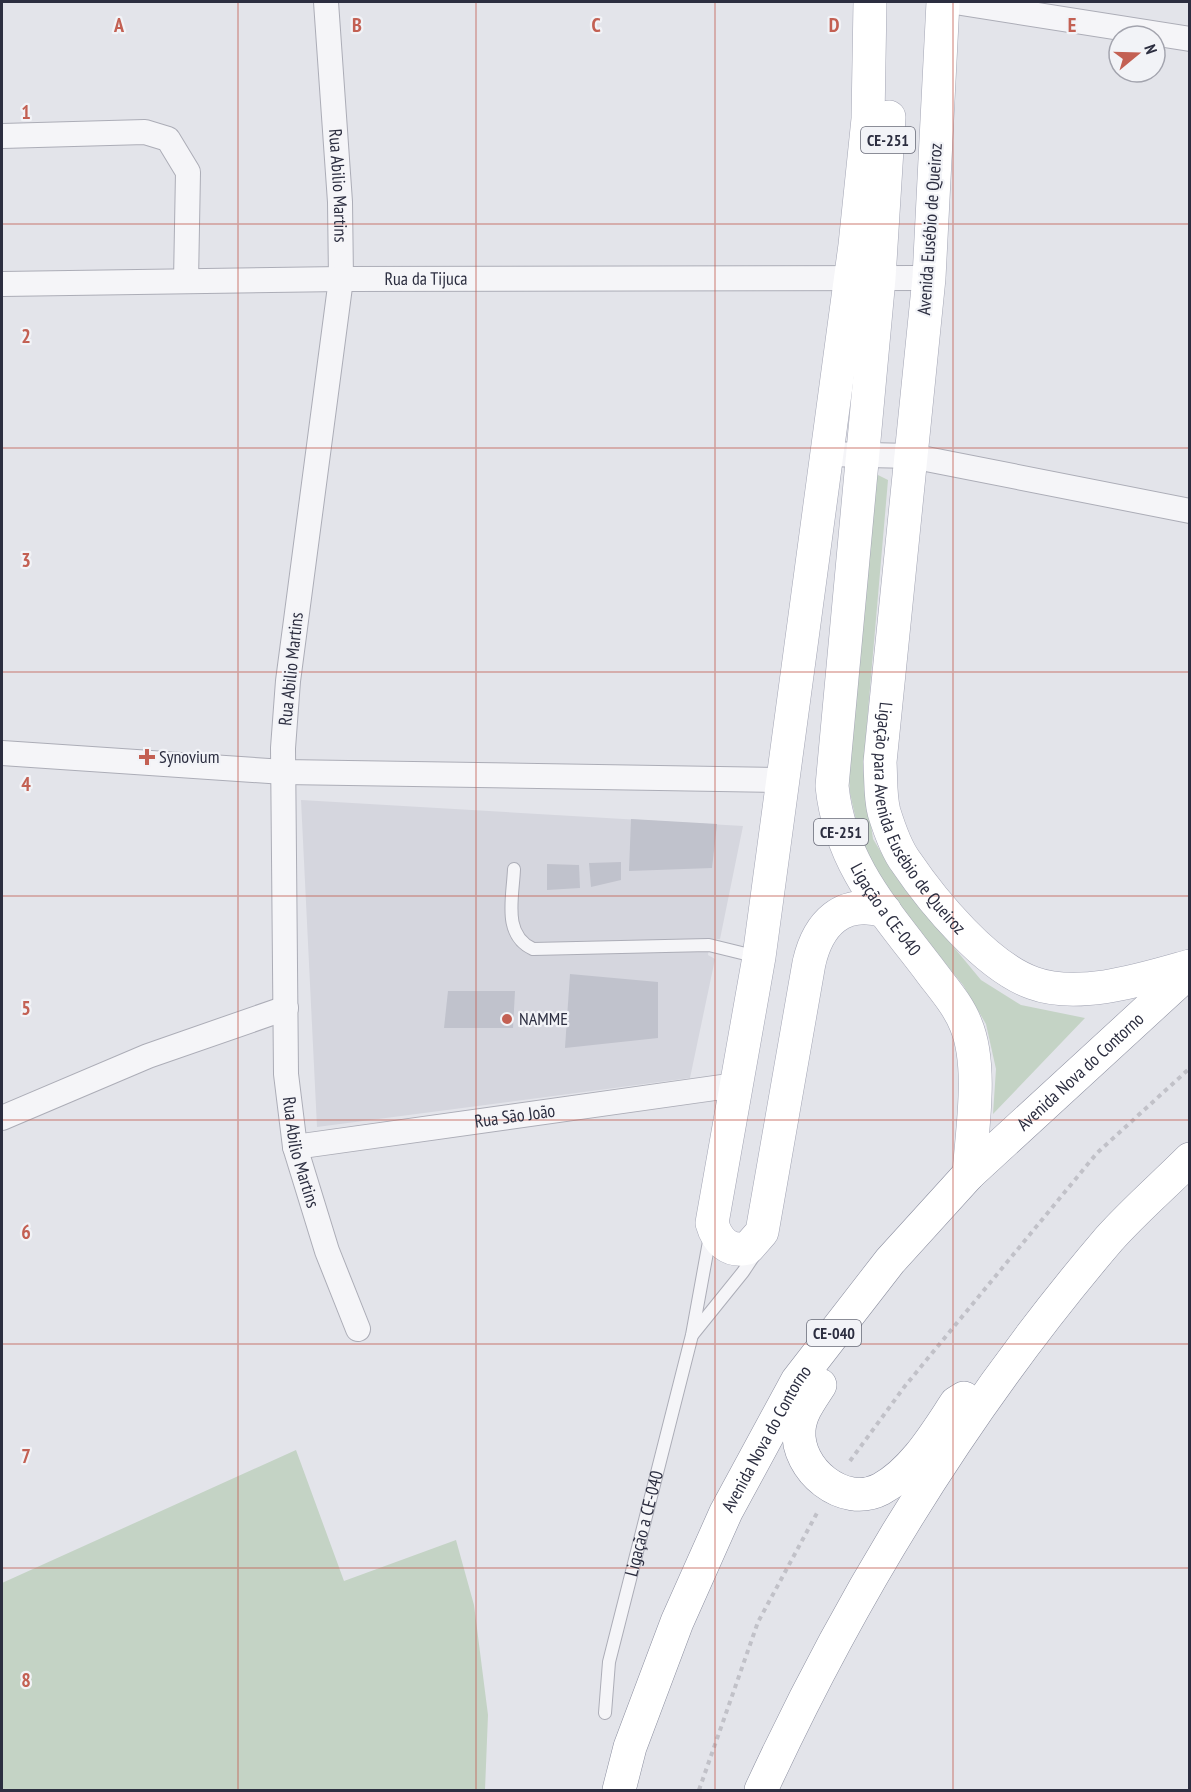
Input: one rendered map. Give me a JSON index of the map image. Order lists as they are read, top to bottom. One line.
{"streets":{"main road":["CE-251","Avenida Eusébio de Queiroz","Ligação para Avenida Eusébio de Queiroz","Ligação a CE-040","Avenida Nova do Contorno","CE-040"],"street":["Rua Abilio Martins","Rua da Tijuca","Rua São João"]},"crossings":[["CE-251","Rua da Tijuca"],["CE-251","Ligação a CE-040"],["Rua Abilio Martins","Rua da Tijuca"],["Rua Abilio Martins","Rua São João"],["Avenida Eusébio de Queiroz","Rua da Tijuca"],["Avenida Eusébio de Queiroz","Ligação para Avenida Eusébio de Queiroz"],["Ligação a CE-040","Avenida Nova do Contorno"]],"places":{"health":["Synovium"],"other":["NAMME"]},"north":"right","grid":{"columns":["A","B","C","D","E"],"rows":["1","2","3","4","5","6","7","8"]}}
